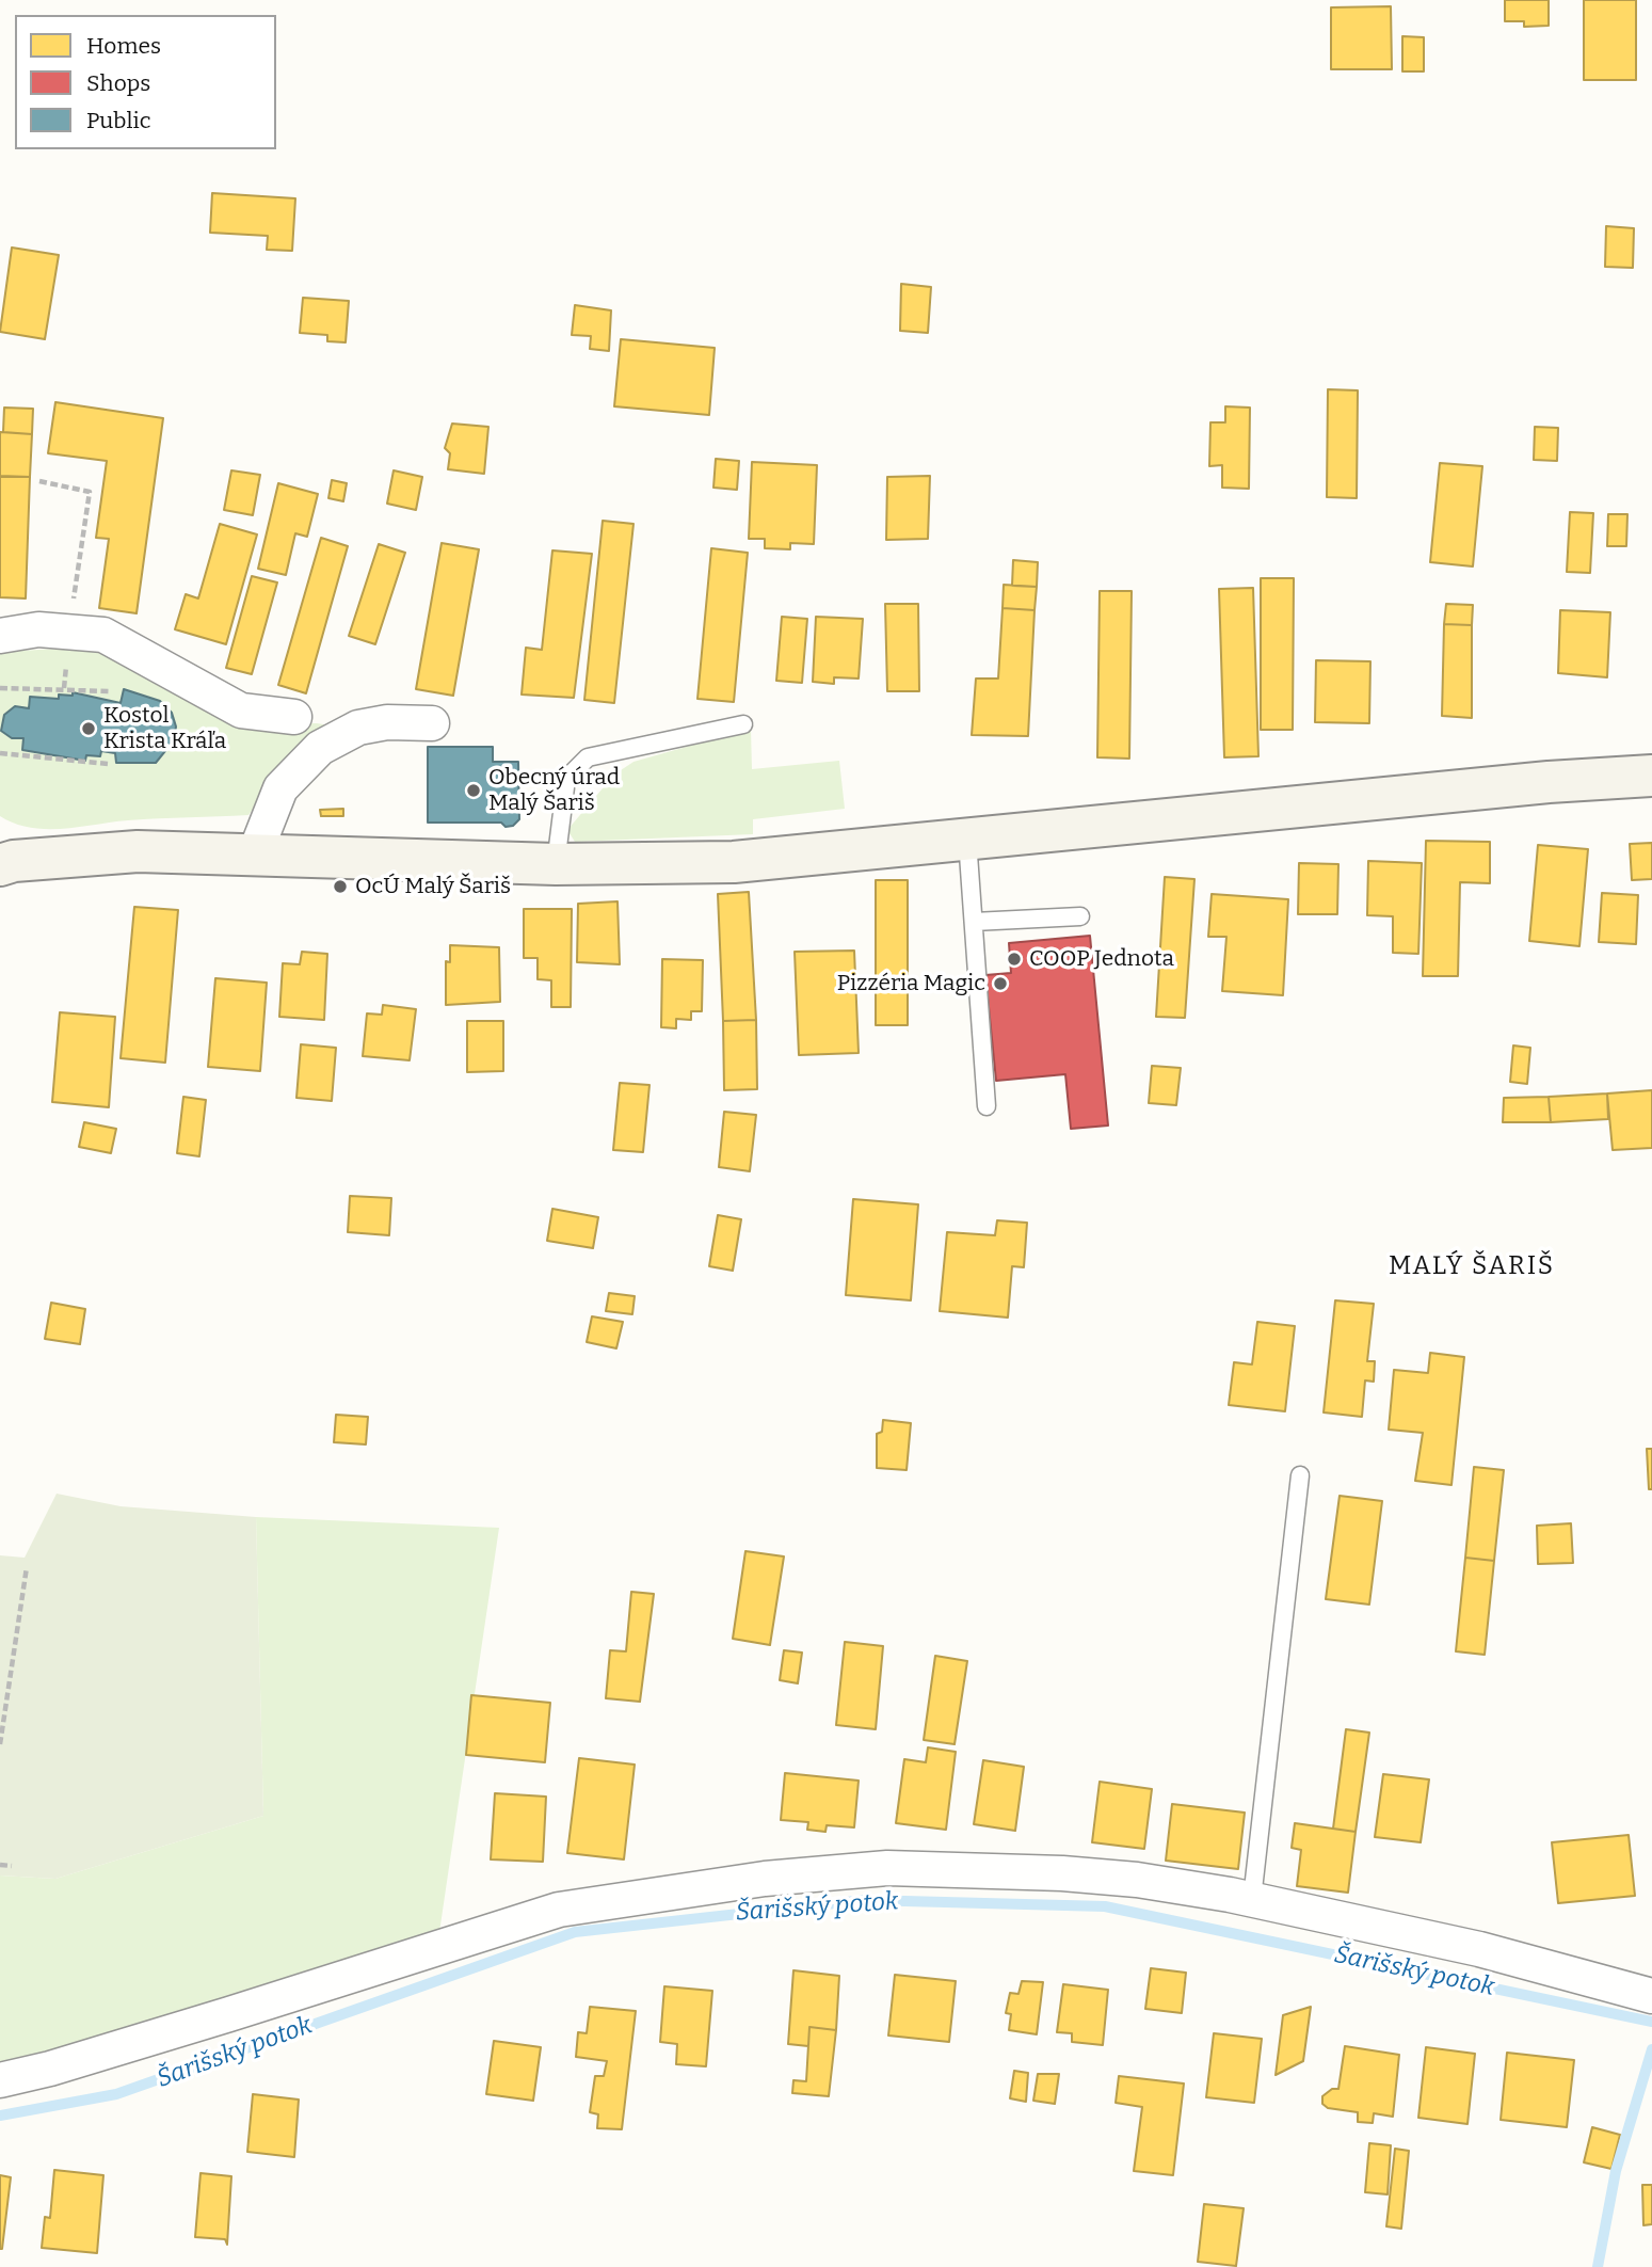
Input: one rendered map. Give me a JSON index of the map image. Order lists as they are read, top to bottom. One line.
{"districts":["MALÝ ŠARIŠ"],"water":["Šarišský potok"],"places":["Kostol Krista Kráľa","Obecný úrad Malý Šariš","OcÚ Malý Šariš","COOP Jednota","Pizzéria Magic"],"legend":["Homes","Shops","Public"]}
